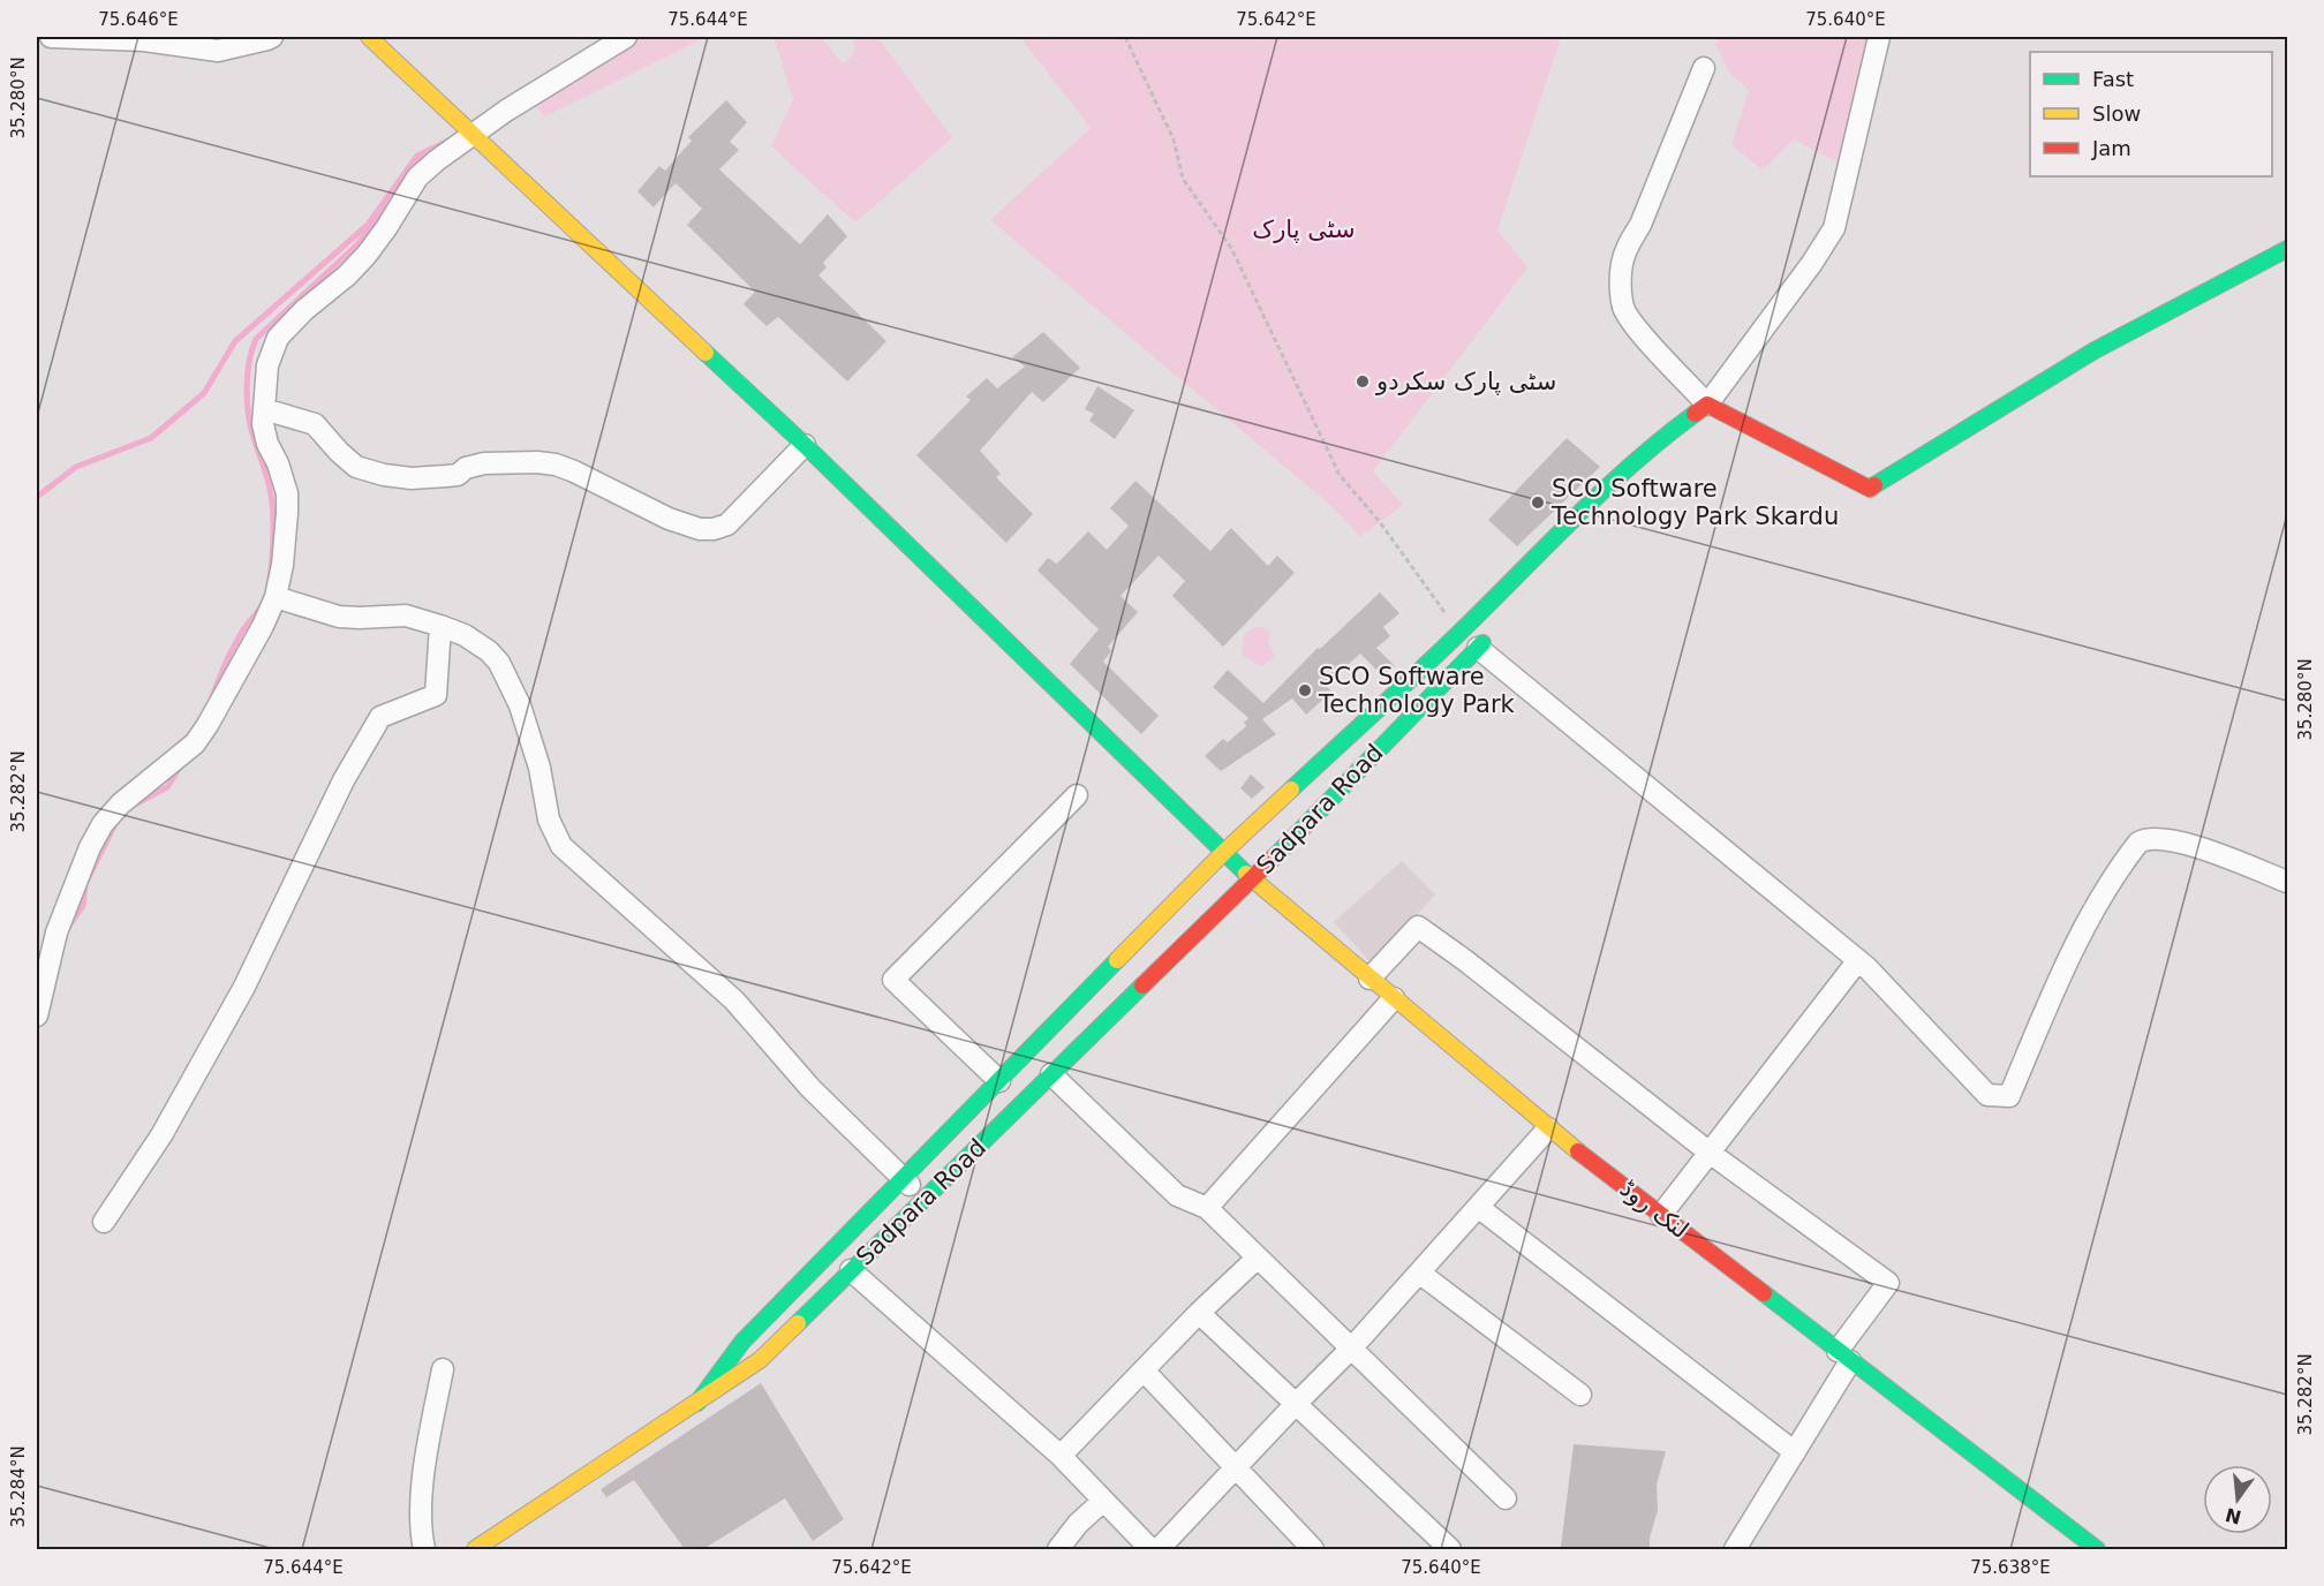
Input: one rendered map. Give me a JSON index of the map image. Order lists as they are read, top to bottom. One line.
{"streets":{"main road":["Sadpara Road","لنک روڈ"]},"crossings":[["Sadpara Road","لنک روڈ"]],"parks":["سٹی پارک"],"places":["سٹی پارک سکردو","SCO Software Technology Park Skardu","SCO Software Technology Park"],"legend":["Fast","Slow","Jam"],"north":"bottom","coordinates":["75.646°E","75.644°E","75.642°E","75.640°E","35.280°N","35.282°N","35.284°N","75.638°E"]}
